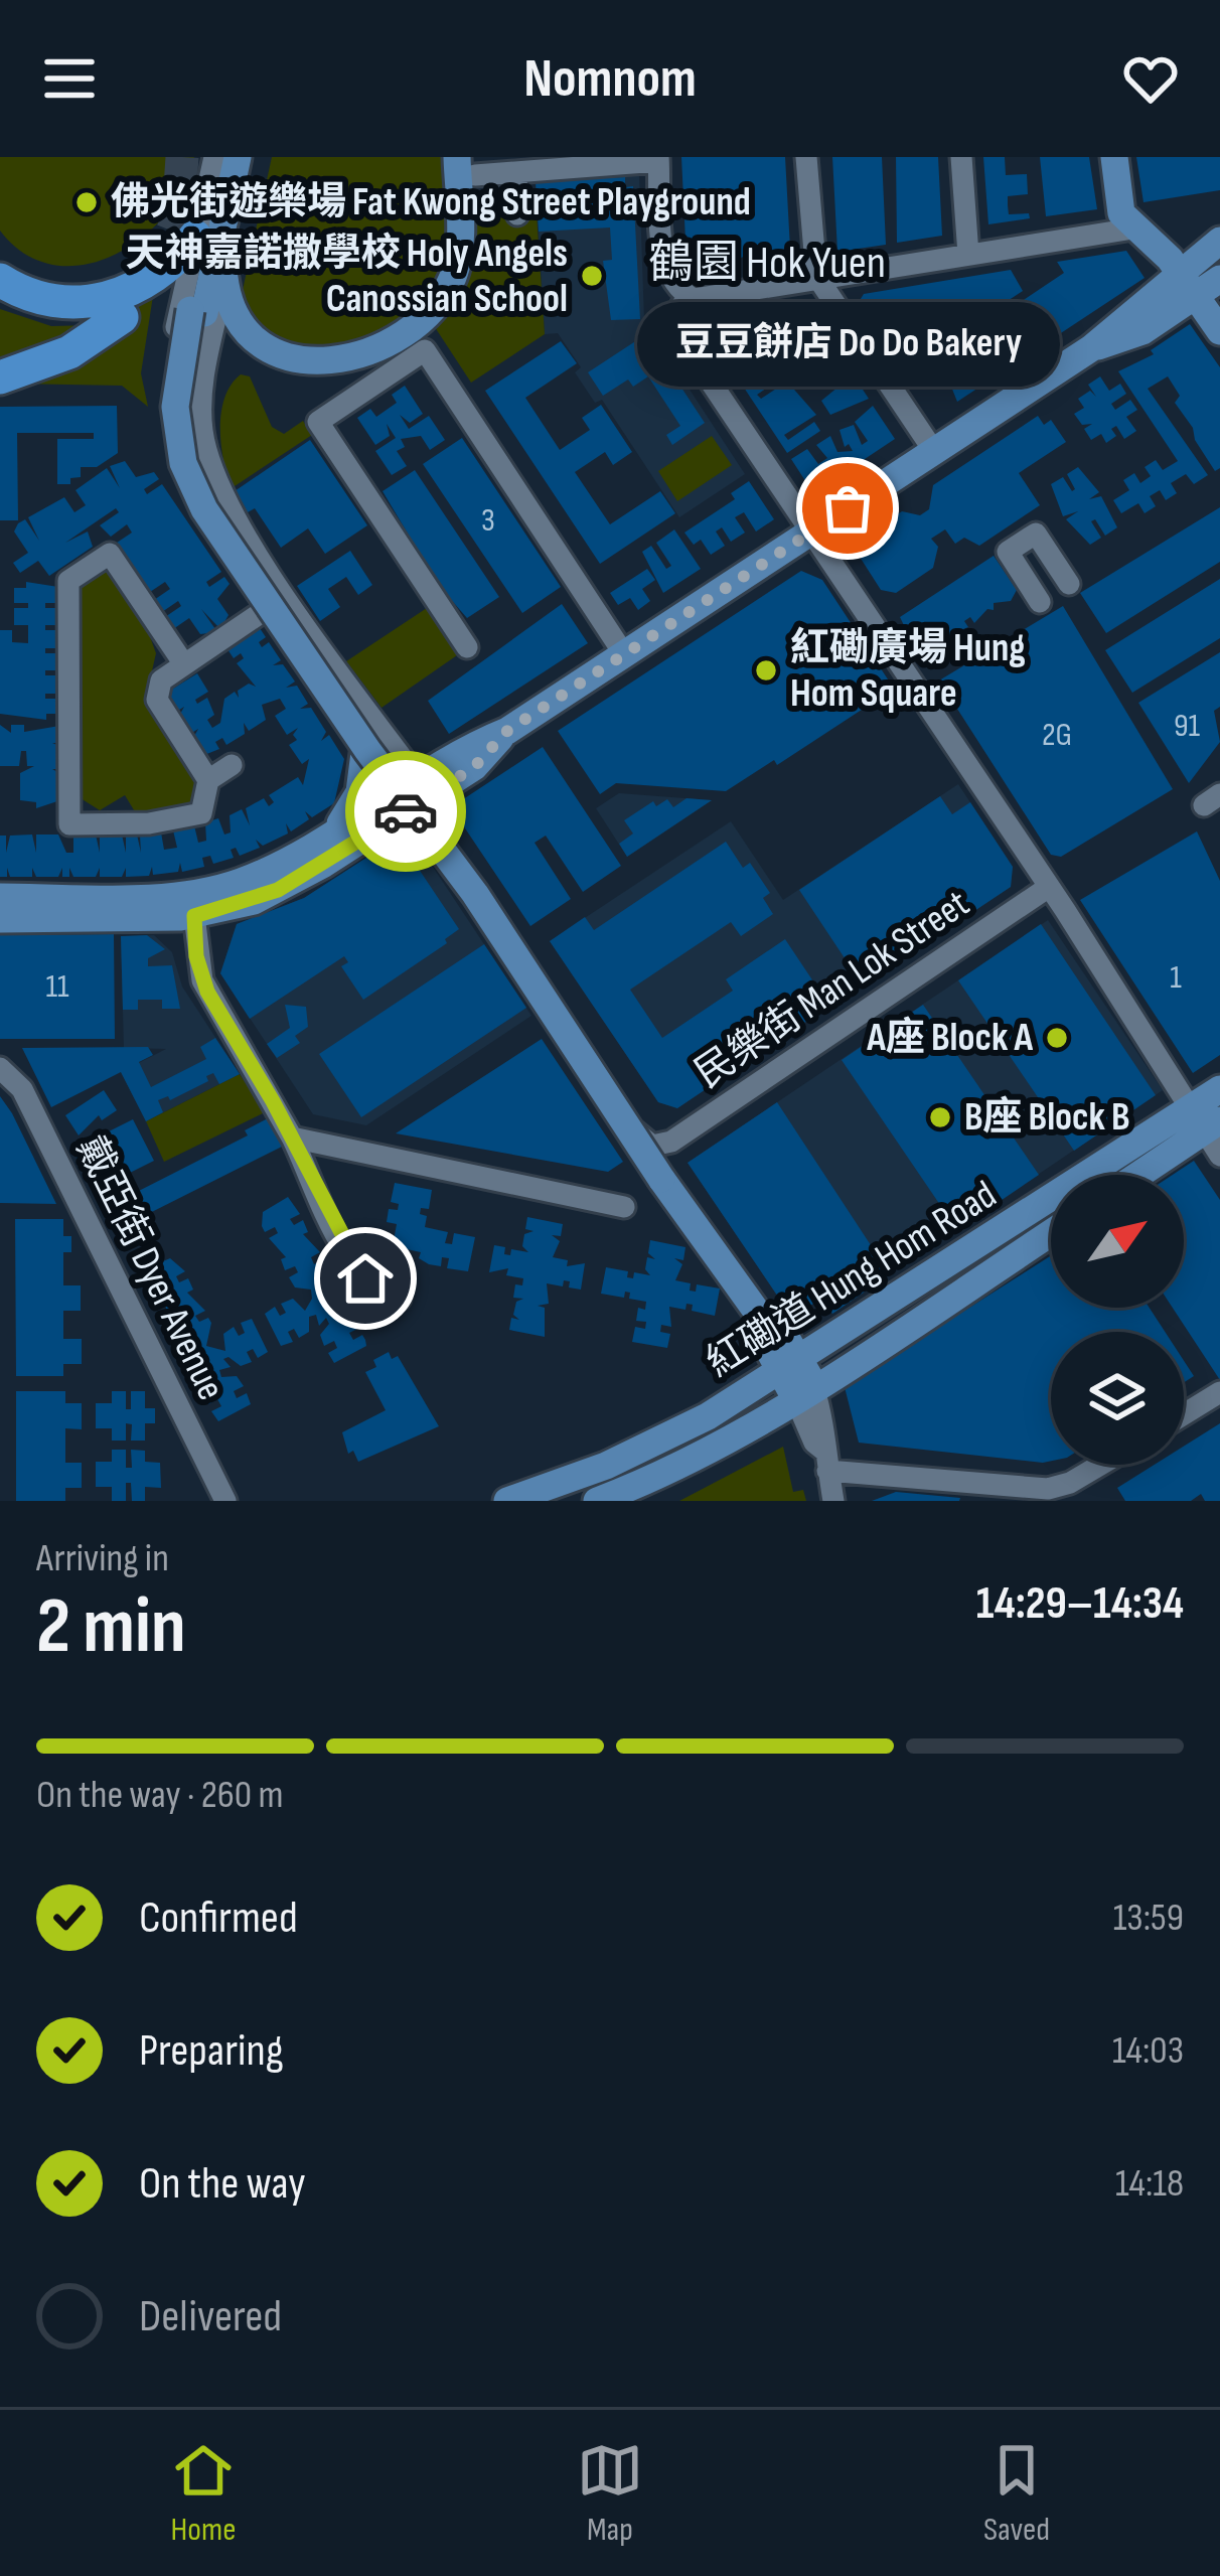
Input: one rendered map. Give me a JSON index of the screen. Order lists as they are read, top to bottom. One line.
{"streets":{"main road":["紅磡道 Hung Hom Road"],"street":["民樂街 Man Lok Street","戴亞街 Dyer Avenue"]},"districts":["鶴園 Hok Yuen"],"places":["佛光街遊樂場 Fat Kwong Street Playground","天神嘉諾撒學校 Holy Angels Canossian School","豆豆餅店 Do Do Bakery","紅磡廣場 Hung Hom Square","A座 Block A","B座 Block B"],"house_numbers":["3","91","2G","1","11"],"north":"top right","page":{"header":"Nomnom","bubble":"豆豆餅店 Do Do Bakery","heading":["2 min","Arriving in","14:29–14:34"],"bar":"On the way · 260 m","list":[["Confirmed","13:59"],["Preparing","14:03"],["On the way","14:18"],"Delivered"],"tabs":["Home","Map","Saved"]}}
